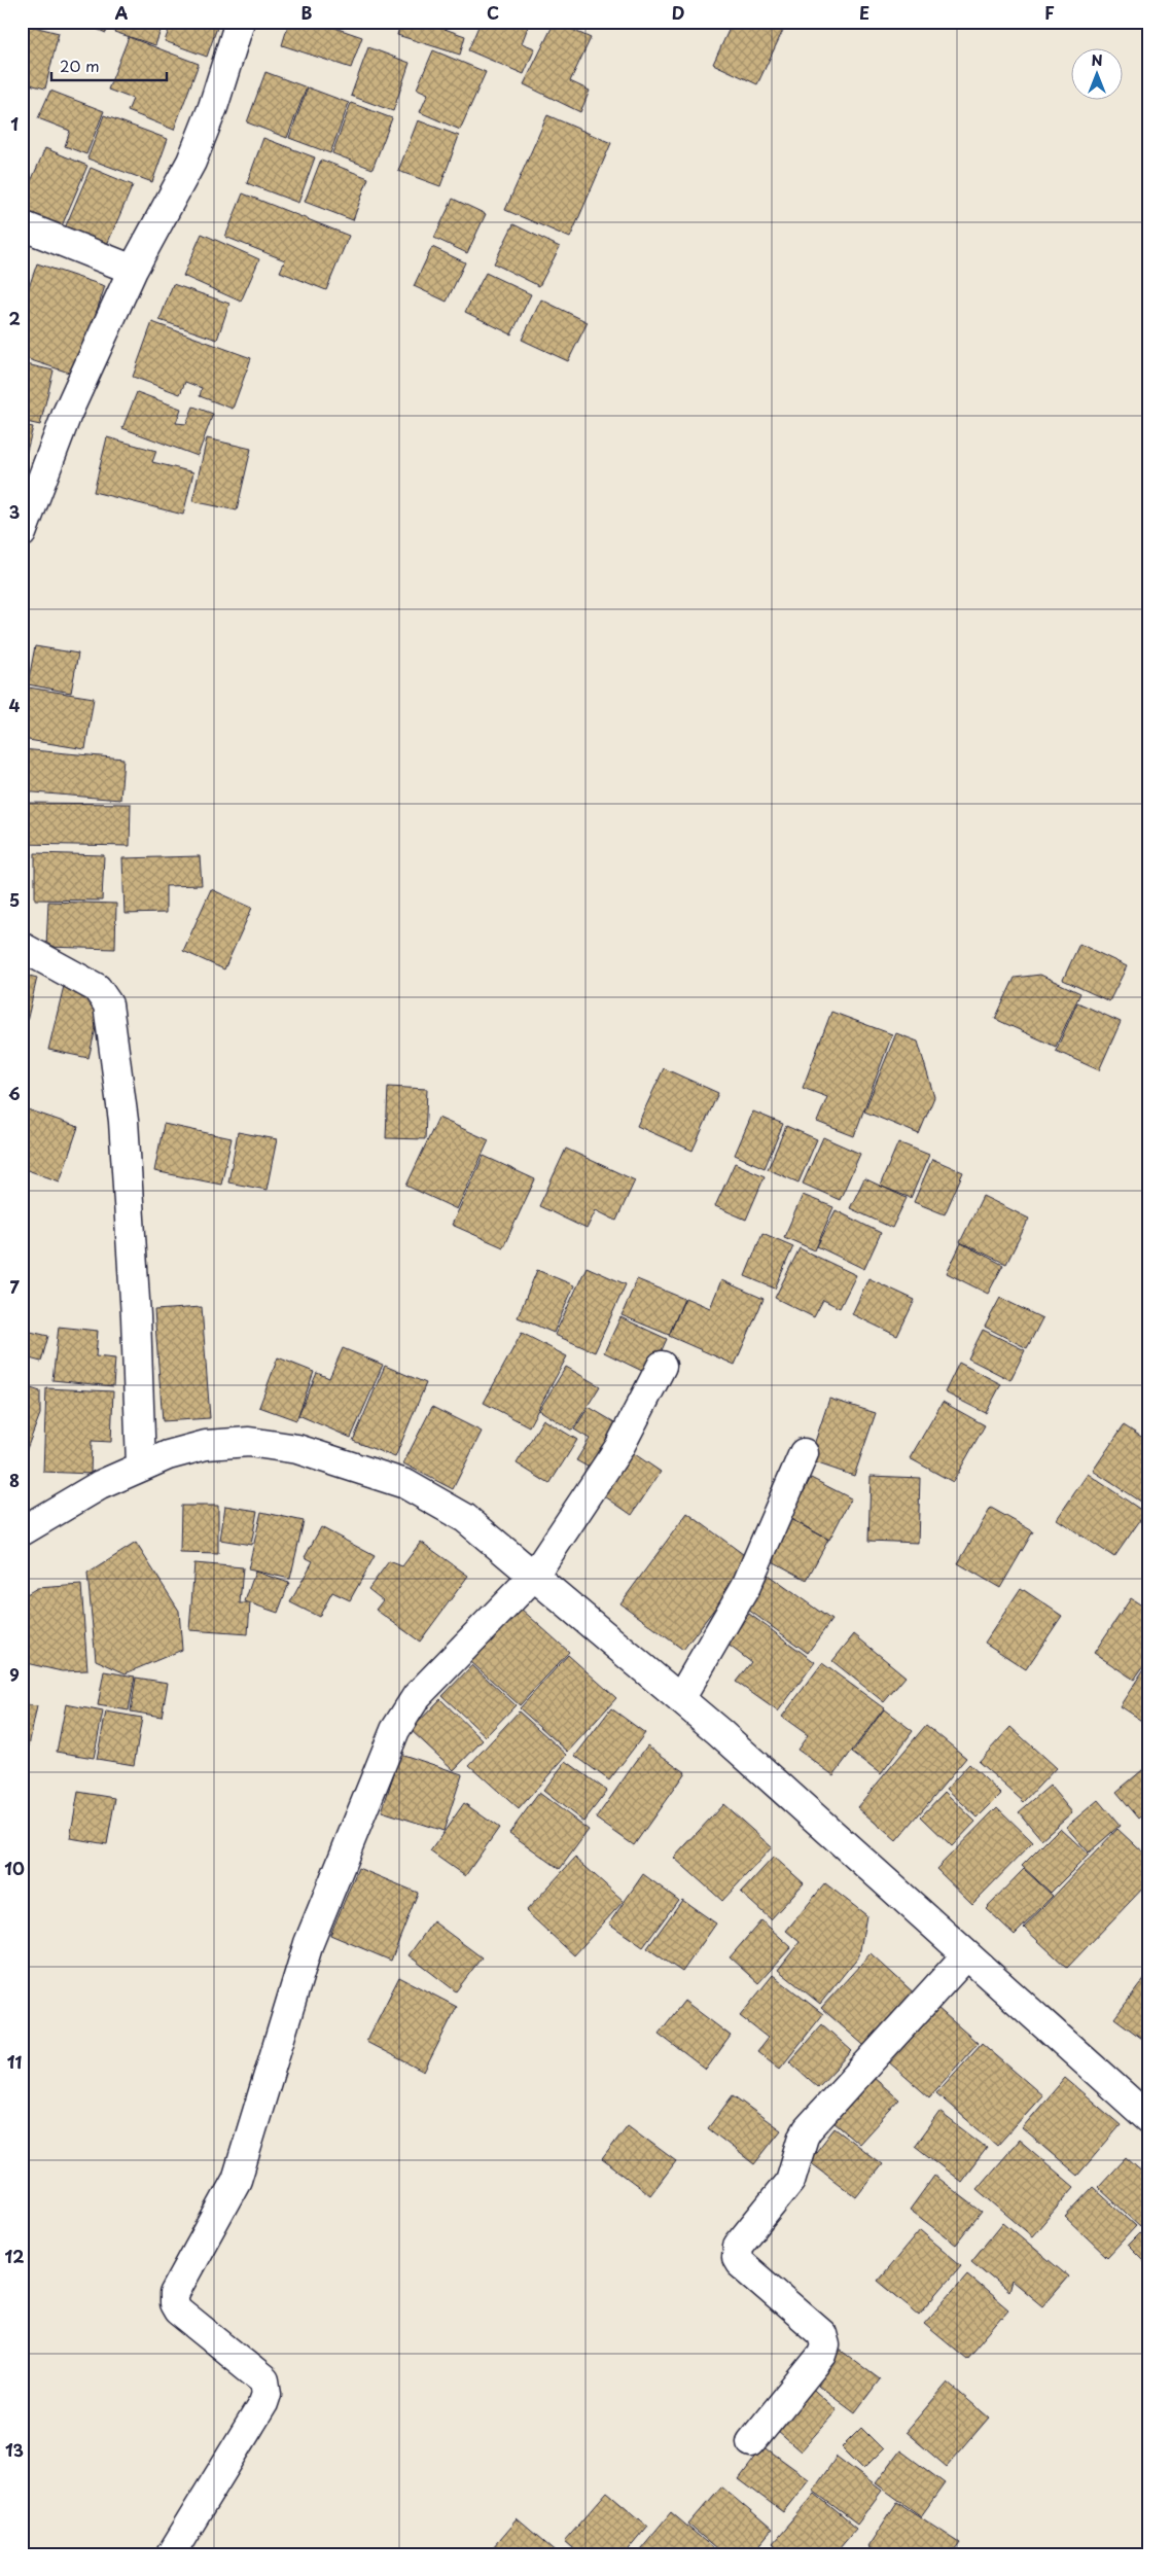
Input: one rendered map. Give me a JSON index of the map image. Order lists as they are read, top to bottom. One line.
{"scale_bar":"20 m","north":"top","grid":{"columns":["A","B","C","D","E","F"],"rows":["1","2","3","4","5","6","7","8","9","10","11","12","13"]}}
